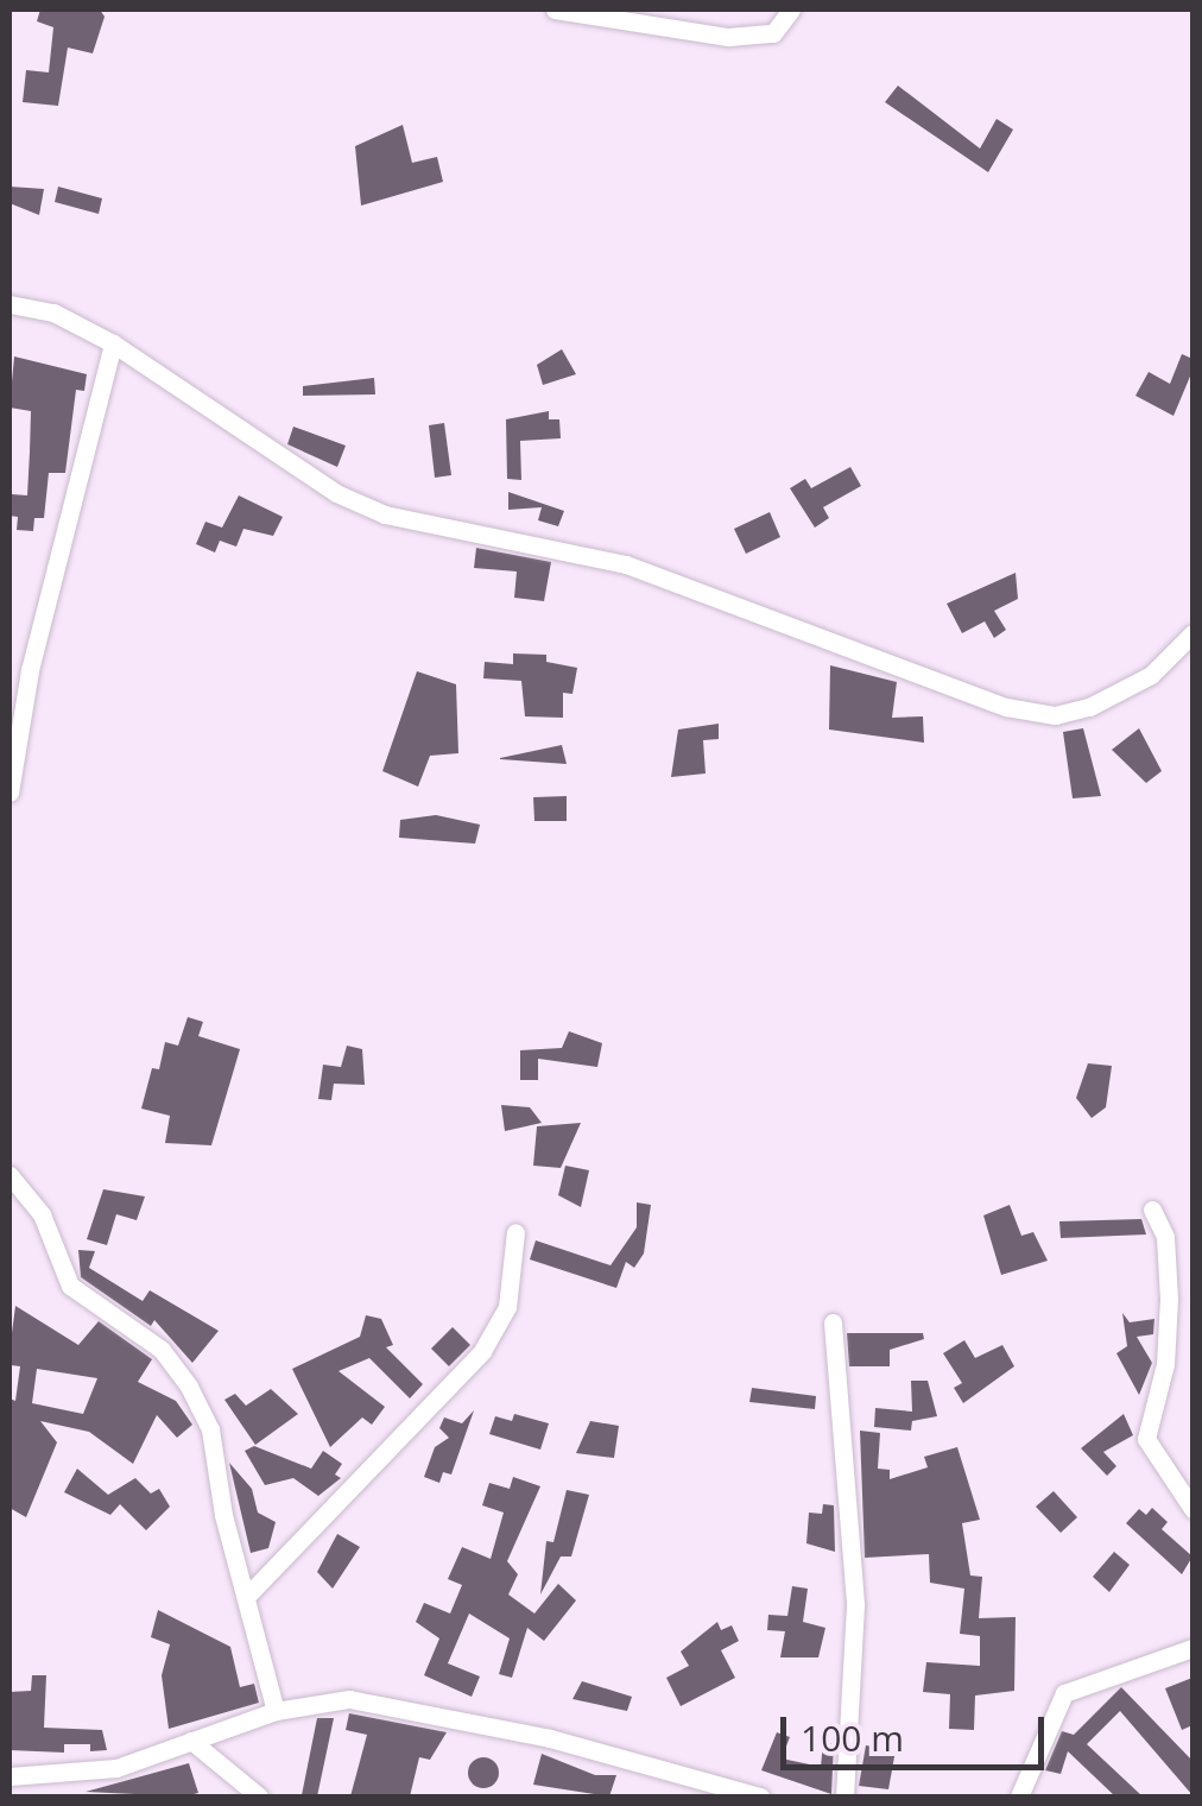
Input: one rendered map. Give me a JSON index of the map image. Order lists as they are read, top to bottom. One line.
{"scale_bar":"100 m"}
